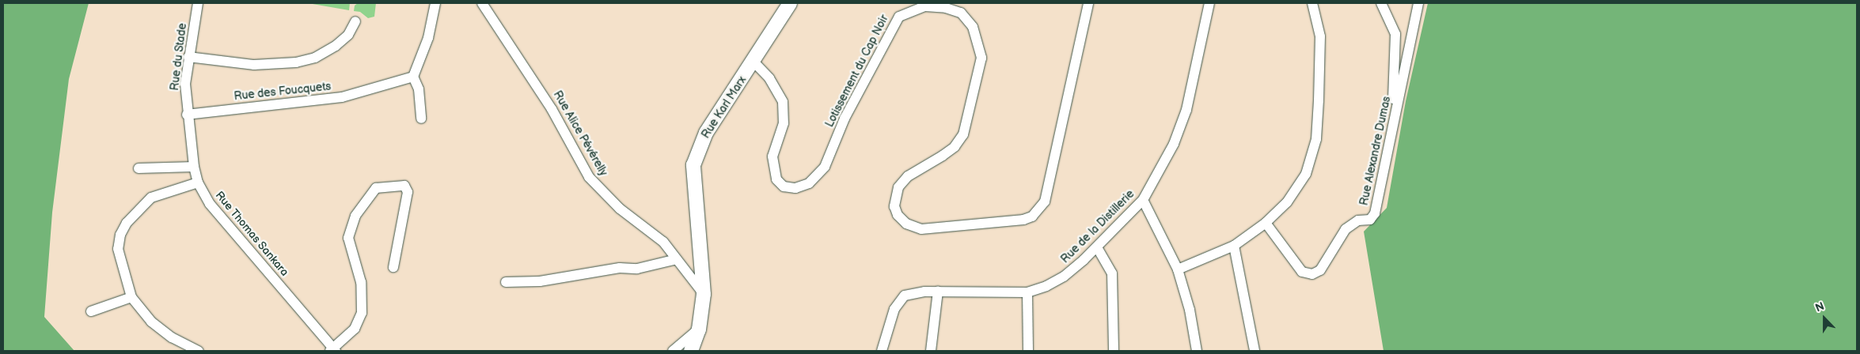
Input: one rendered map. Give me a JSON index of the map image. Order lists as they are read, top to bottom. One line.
{"streets":{"main road":["Rue Karl Marx"],"street":["Rue du Stade","Lotissement du Cap Noir","Rue des Foucquets","Rue Alice Pévérelly","Rue Alexandre Dumas","Rue de la Distillerie","Rue Thomas Sankara"]},"crossings":[["Rue du Stade","Rue des Foucquets"],["Rue du Stade","Rue Thomas Sankara"],["Lotissement du Cap Noir","Rue Karl Marx"],["Rue des Foucquets","Rue Thomas Sankara"],["Rue Karl Marx","Rue Alice Pévérelly"]],"north":"top"}
